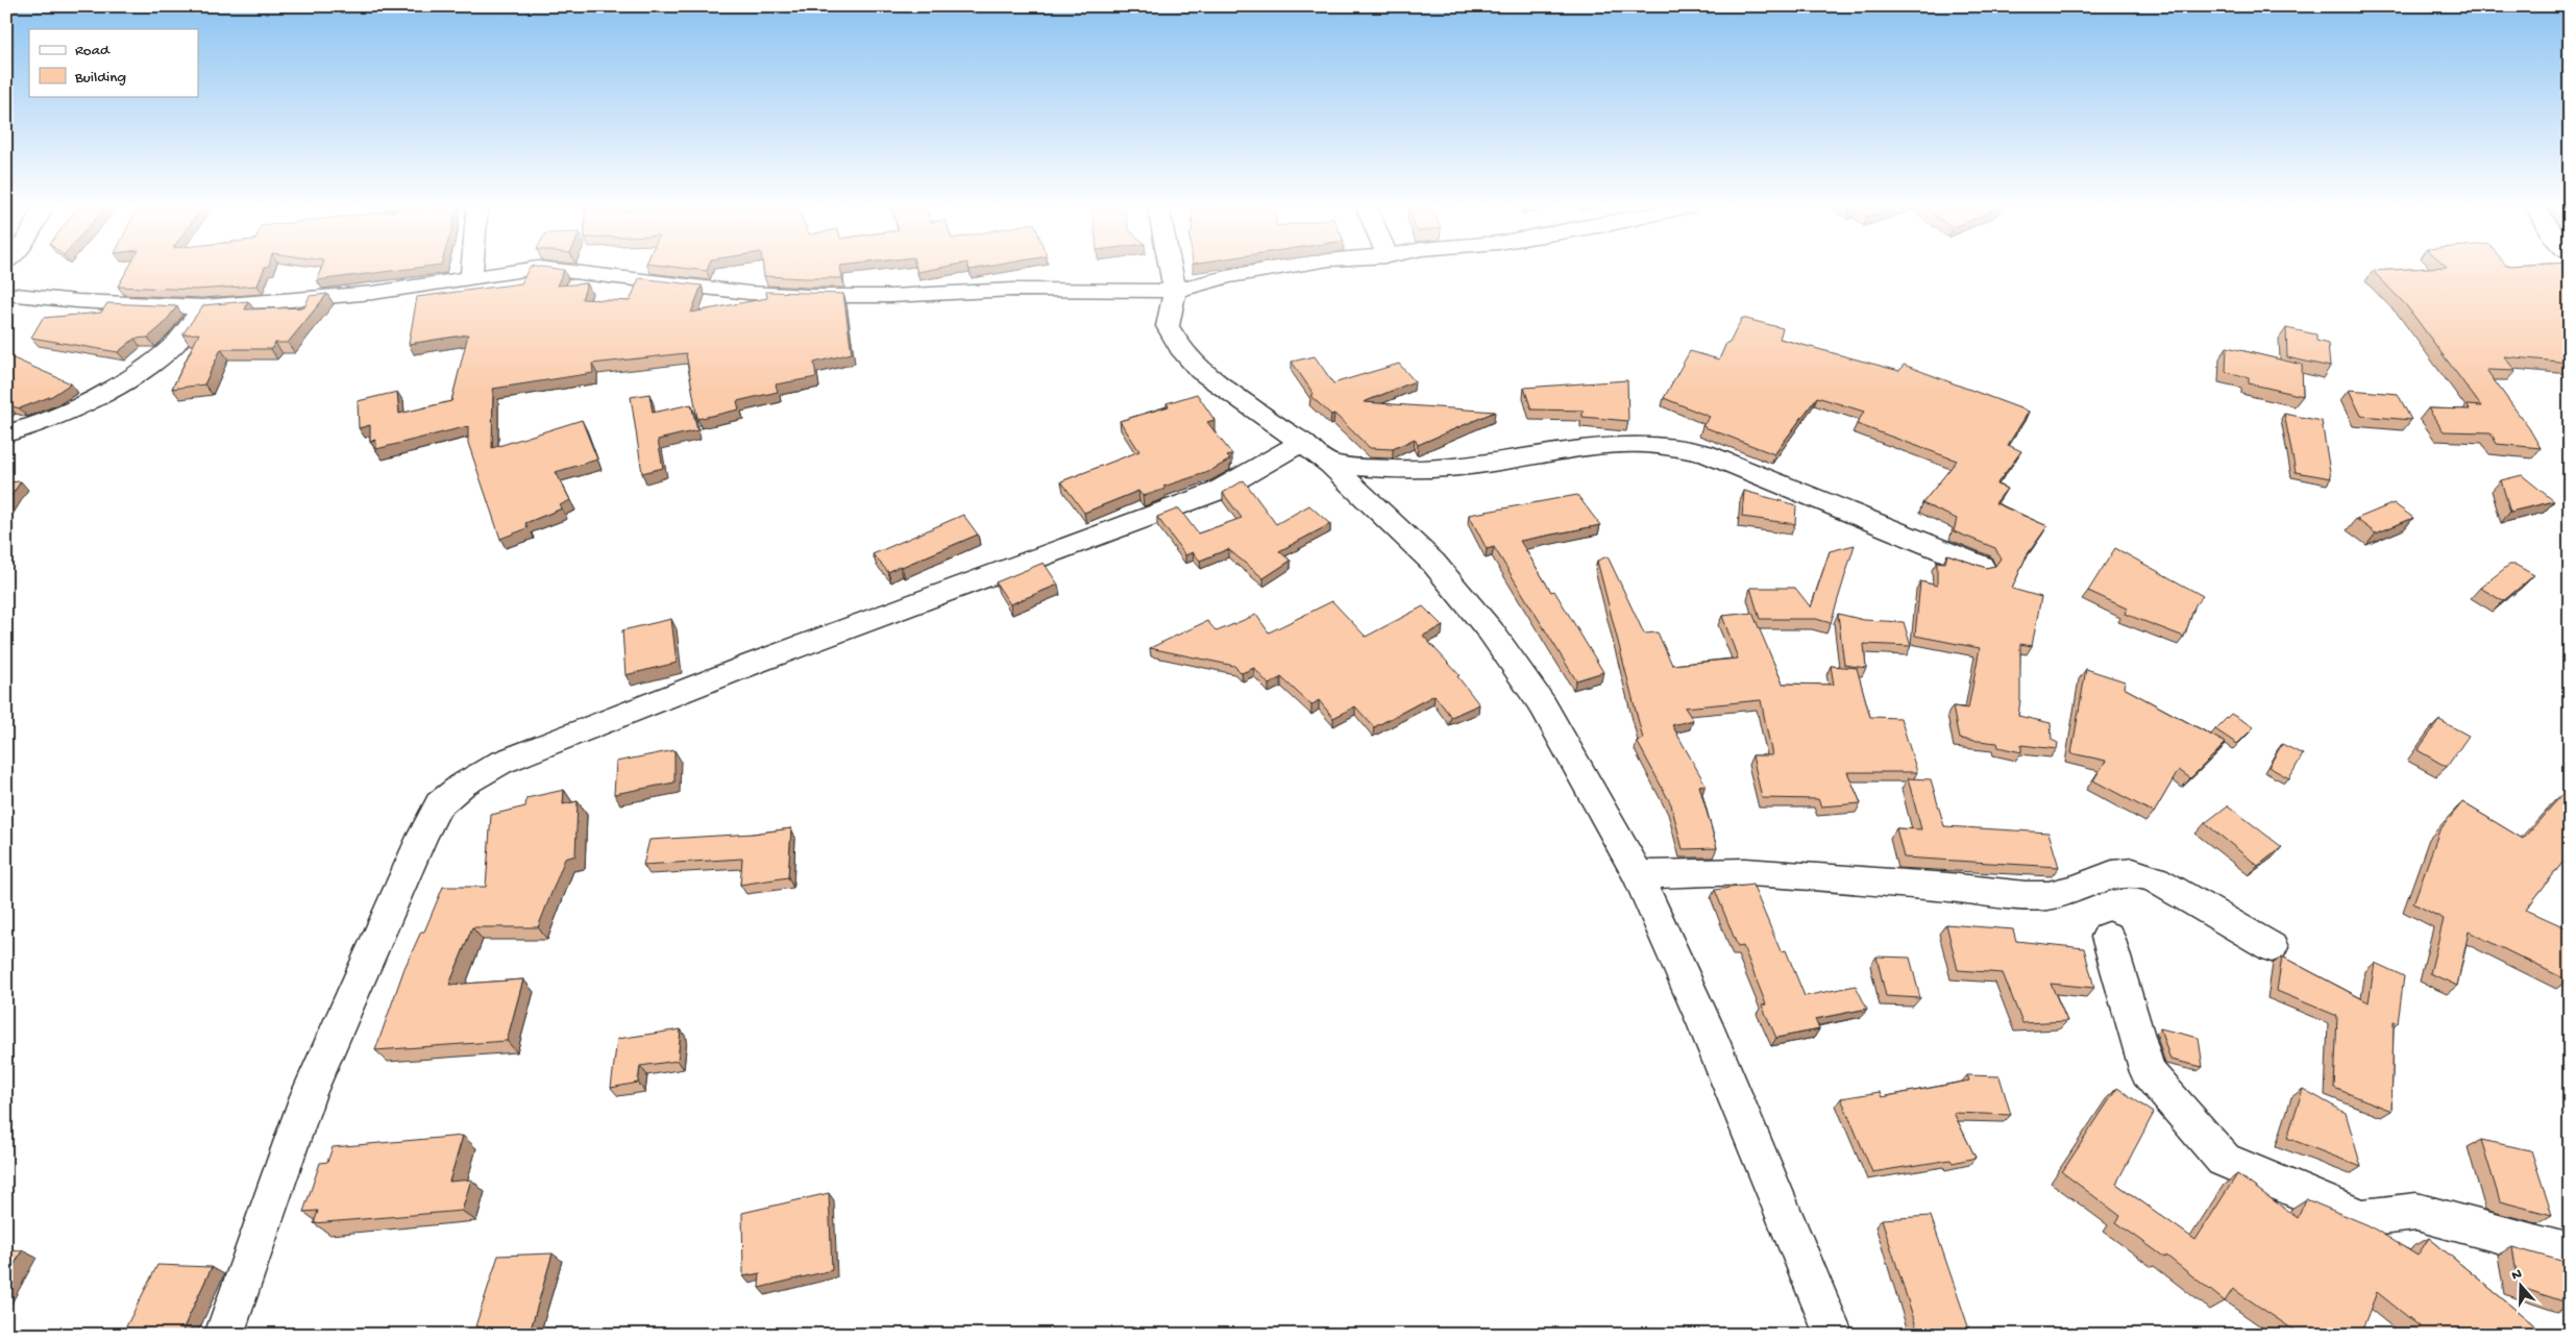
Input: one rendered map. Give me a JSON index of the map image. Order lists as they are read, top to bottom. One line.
{"legend":["Road","Building"],"north":"top"}
